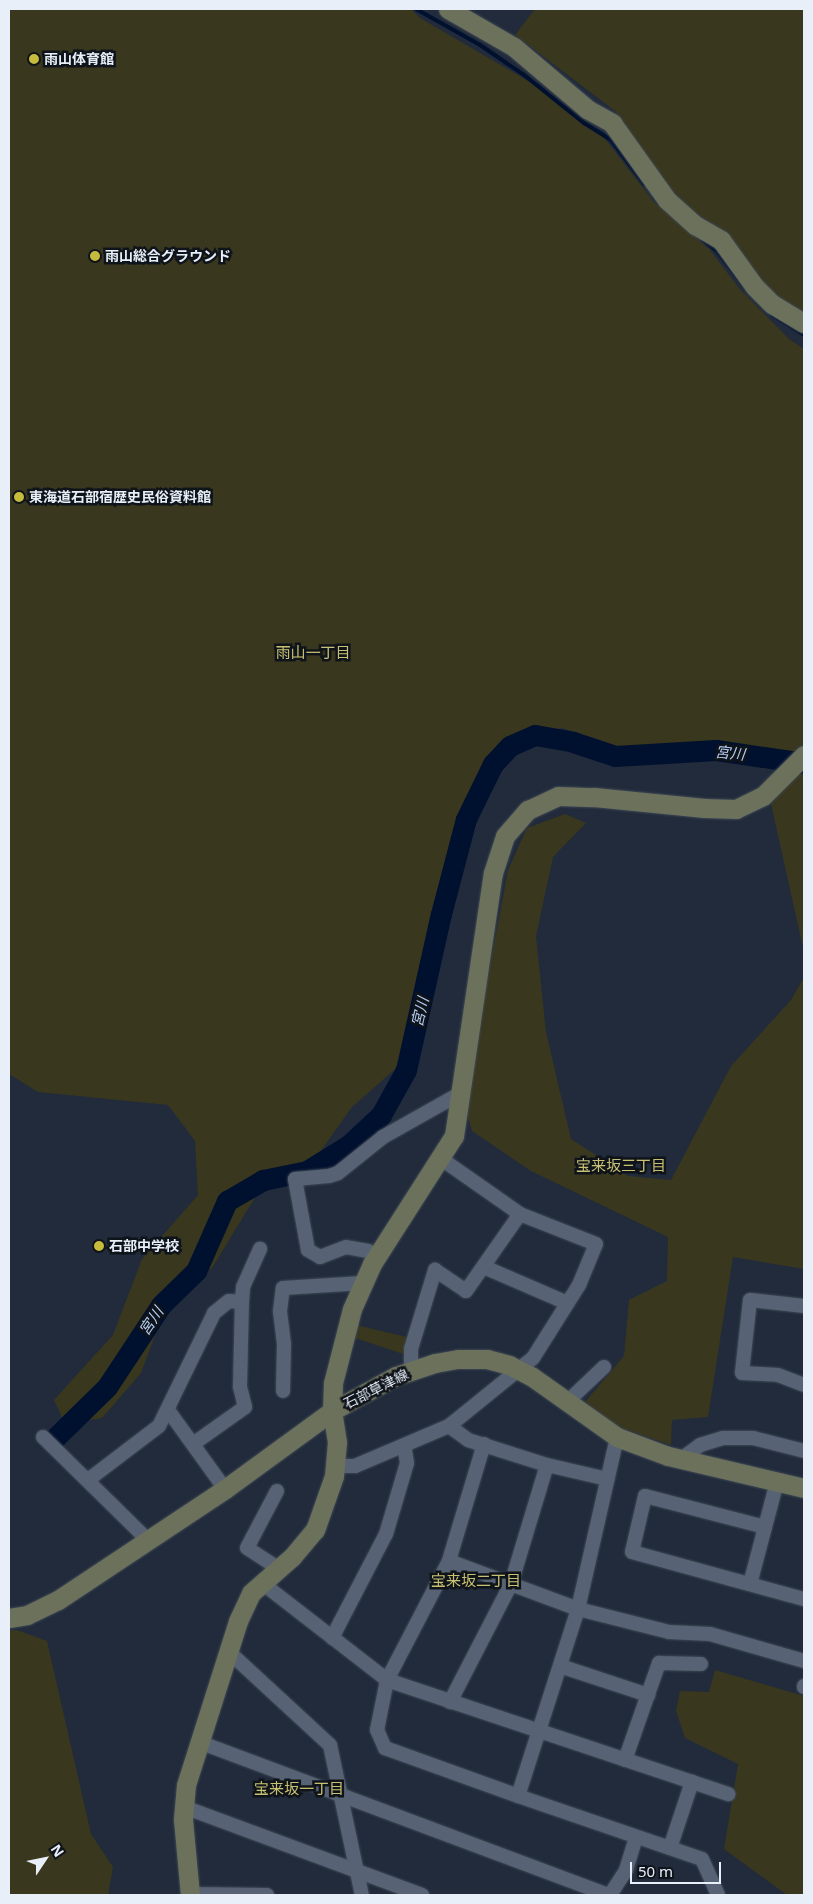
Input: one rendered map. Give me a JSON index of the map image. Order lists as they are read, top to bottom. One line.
{"streets":{"street":["石部草津線"]},"districts":["雨山一丁目","宝来坂三丁目","宝来坂二丁目","宝来坂一丁目"],"water":["宮川"],"places":["雨山体育館","雨山総合グラウンド","東海道石部宿歴史民俗資料館","石部中学校"],"scale_bar":"50 m","north":"top right"}
